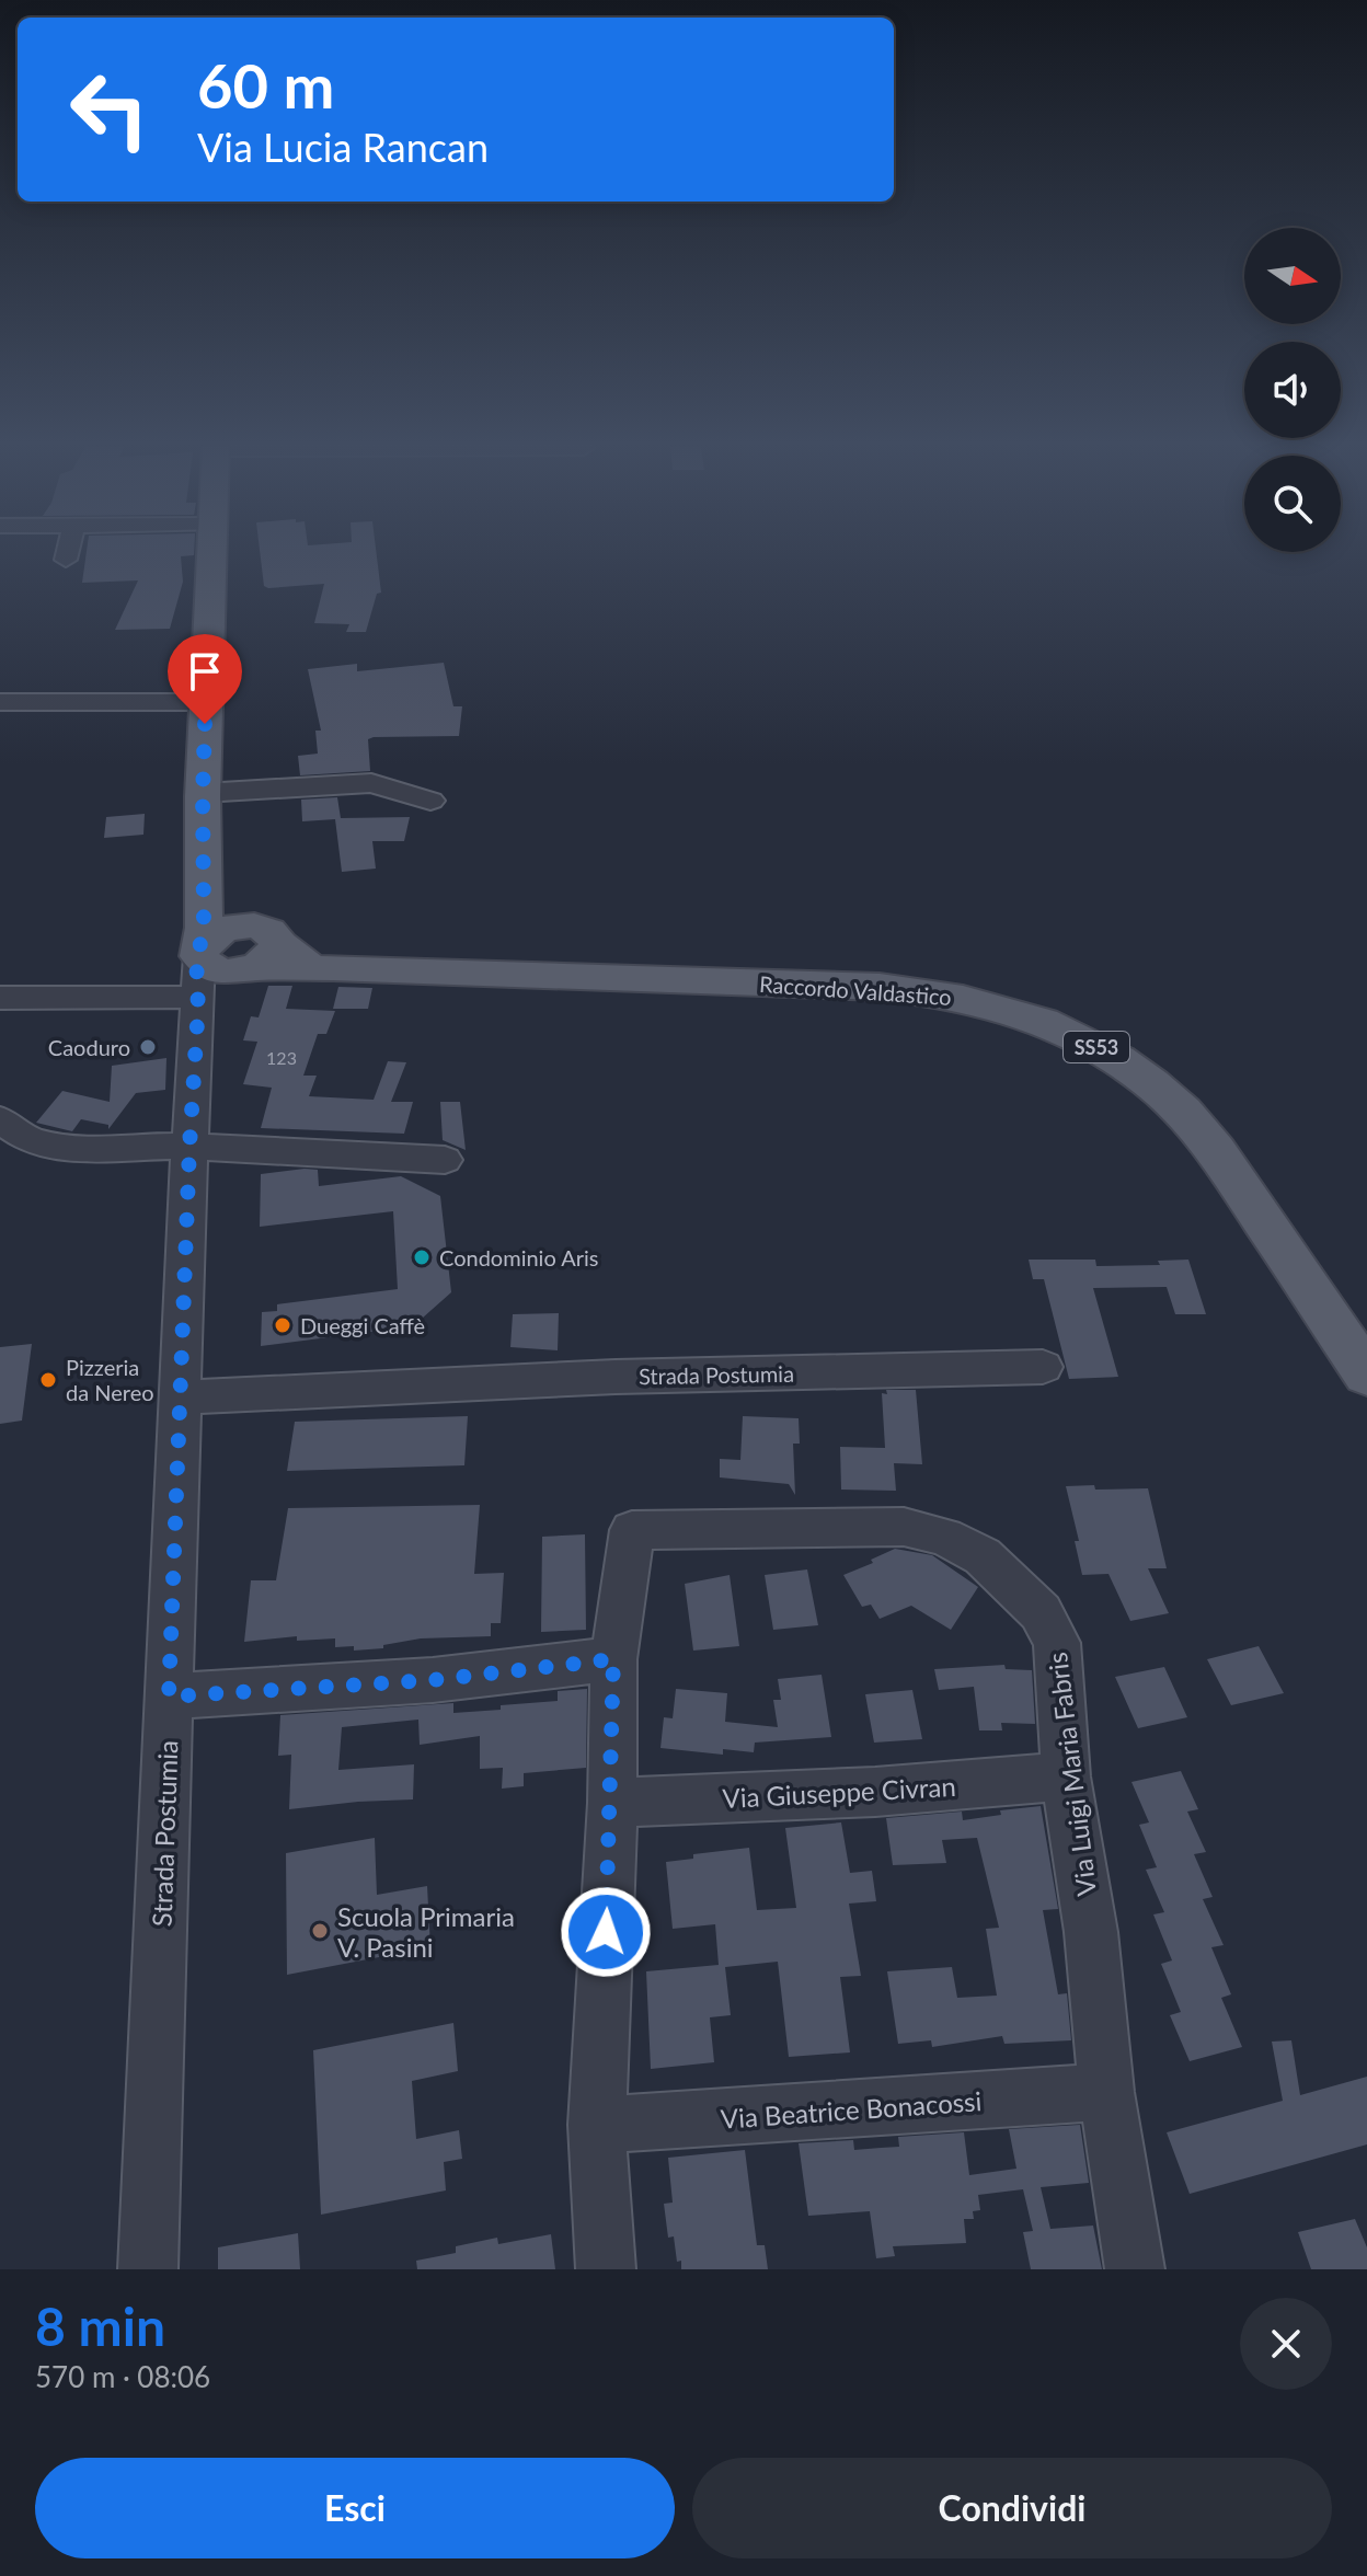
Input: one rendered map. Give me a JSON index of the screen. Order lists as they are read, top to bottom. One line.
{"streets":{"main road":["Raccordo Valdastico","SS53"],"street":["Strada Postumia","Via Luigi Maria Fabris","Via Giuseppe Civran","Via Beatrice Bonacossi"]},"crossings":[["Via Luigi Maria Fabris","Via Giuseppe Civran"],["Via Luigi Maria Fabris","Via Beatrice Bonacossi"]],"places":["Caoduro","Condominio Aris","Dueggi Caffè","Pizzeria da Nereo","Scuola Primaria V. Pasini"],"house_numbers":["123"],"north":"right","page":{"turn":["60 m","Via Lucia Rancan"],"heading":["8 min","570 m · 08:06"],"buttons":["Esci","Condividi"]}}
